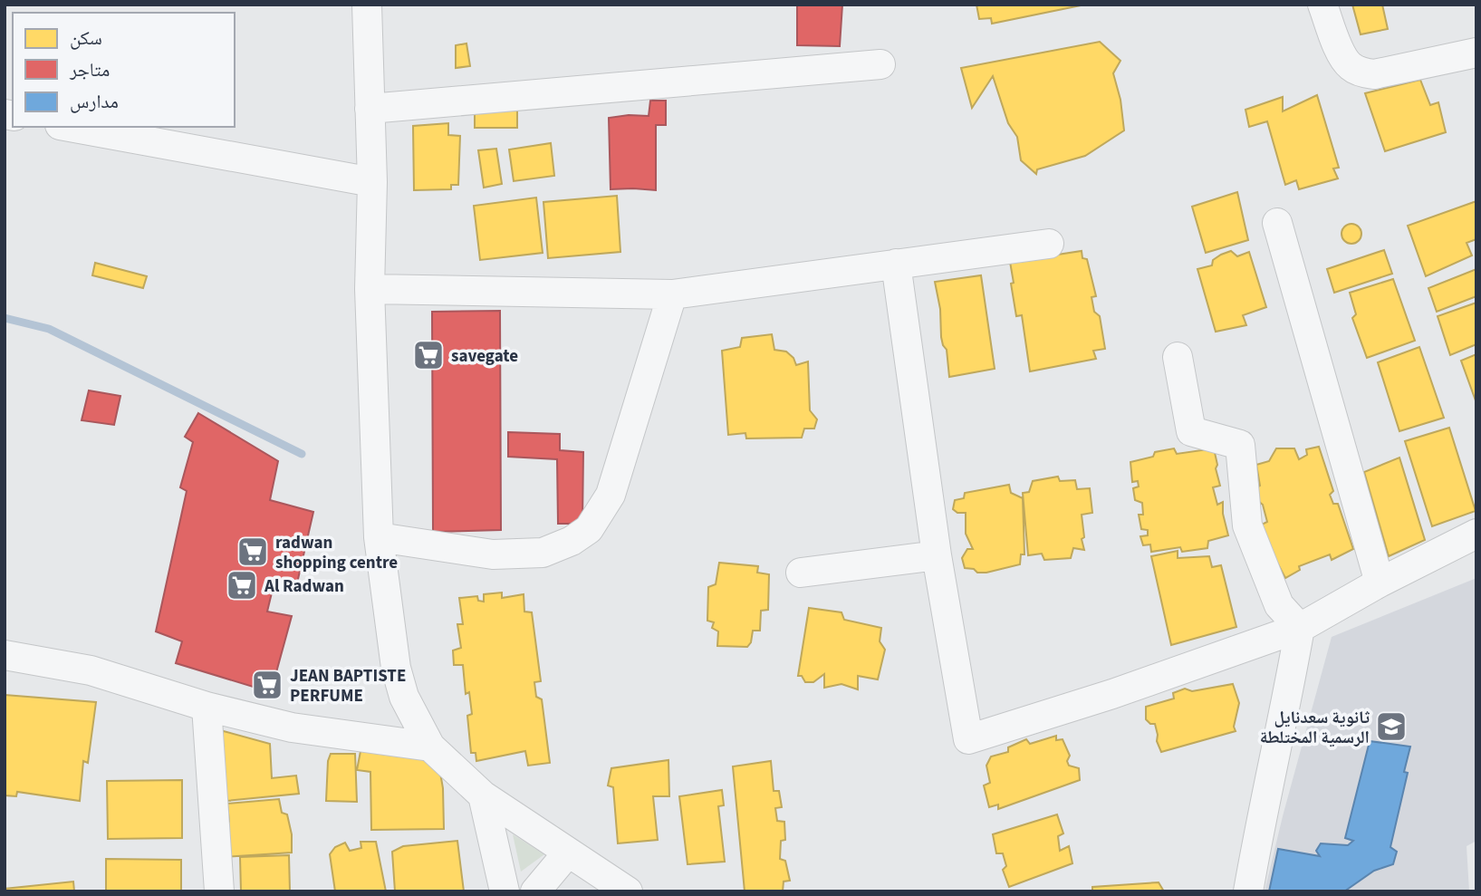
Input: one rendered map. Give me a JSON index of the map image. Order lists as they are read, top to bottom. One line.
{"places":{"supermarket":["savegate","radwan shopping centre","Al Radwan","JEAN BAPTISTE PERFUME"],"school or university":["ثانوية سعدنايل الرسمية المختلطة"]},"legend":["سكن","متاجر","مدارس"]}
